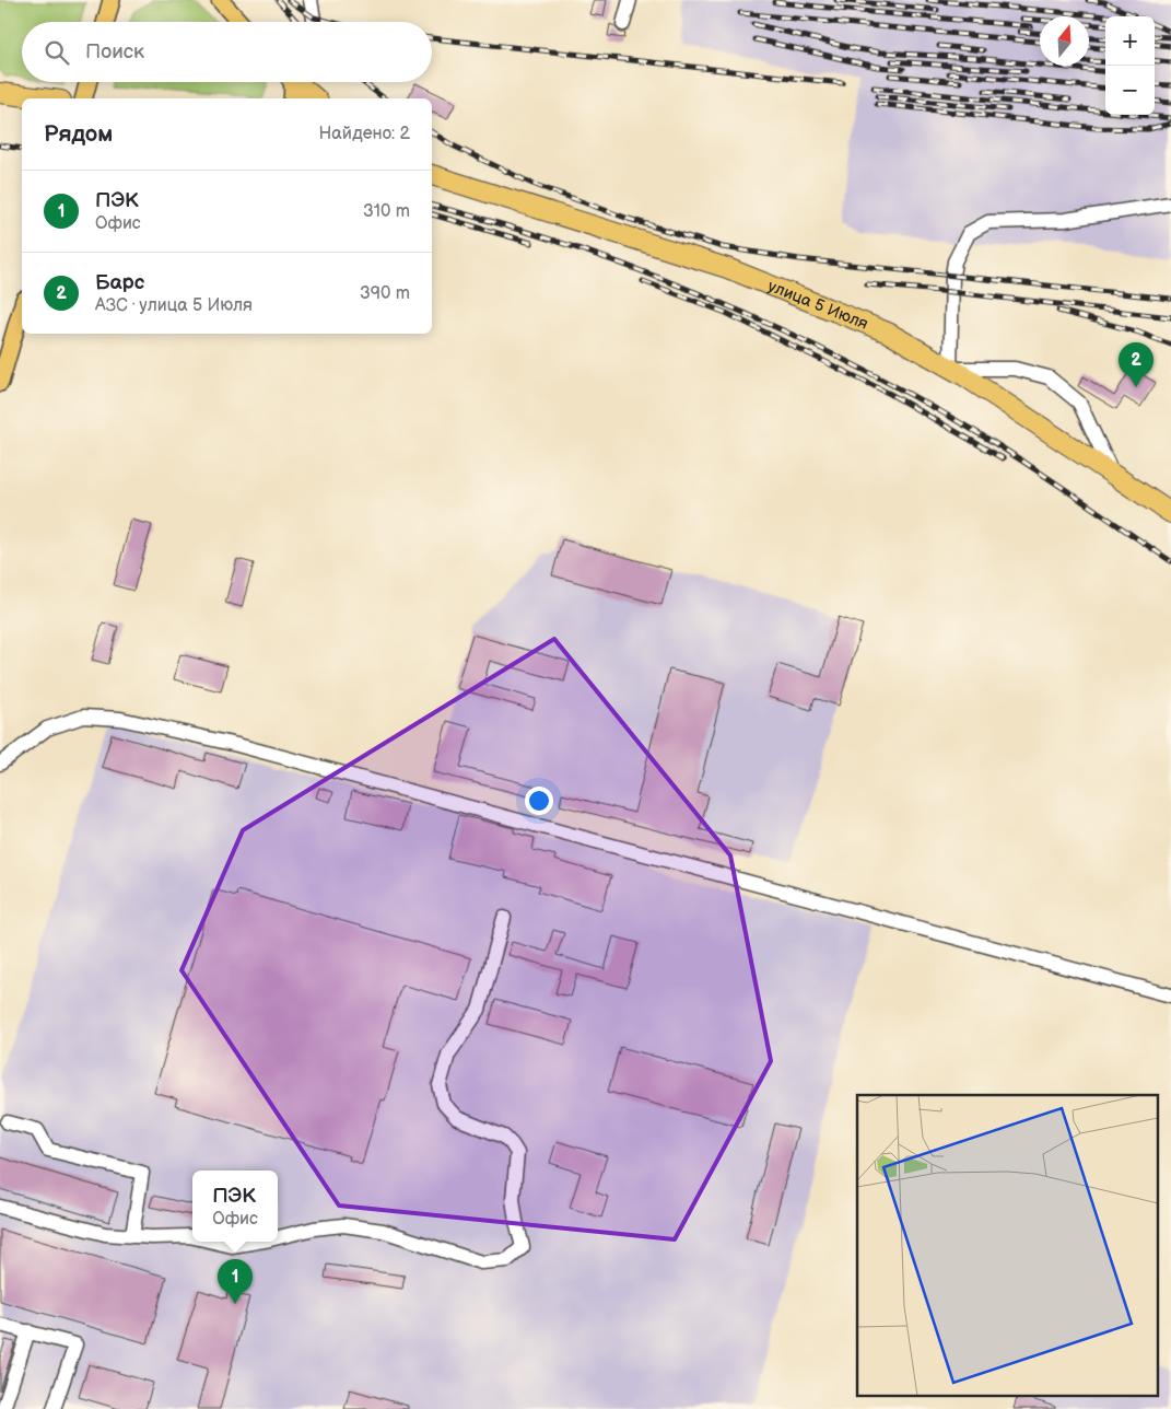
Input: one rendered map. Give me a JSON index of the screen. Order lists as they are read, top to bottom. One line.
{"streets":{"highway":["улица 5 Июля"]},"north":"top","page":{"map_buttons":["+","−"],"search":"Поиск","heading":["Рядом","Найдено: 2"],"list":[{"mark":"1","name":"ПЭК","note":"Офис","value":"310 m"},{"mark":"2","name":"Барс","note":"АЗС · улица 5 Июля","value":"390 m"}],"pins":["2","1"],"popup":["ПЭК","Офис"]}}
